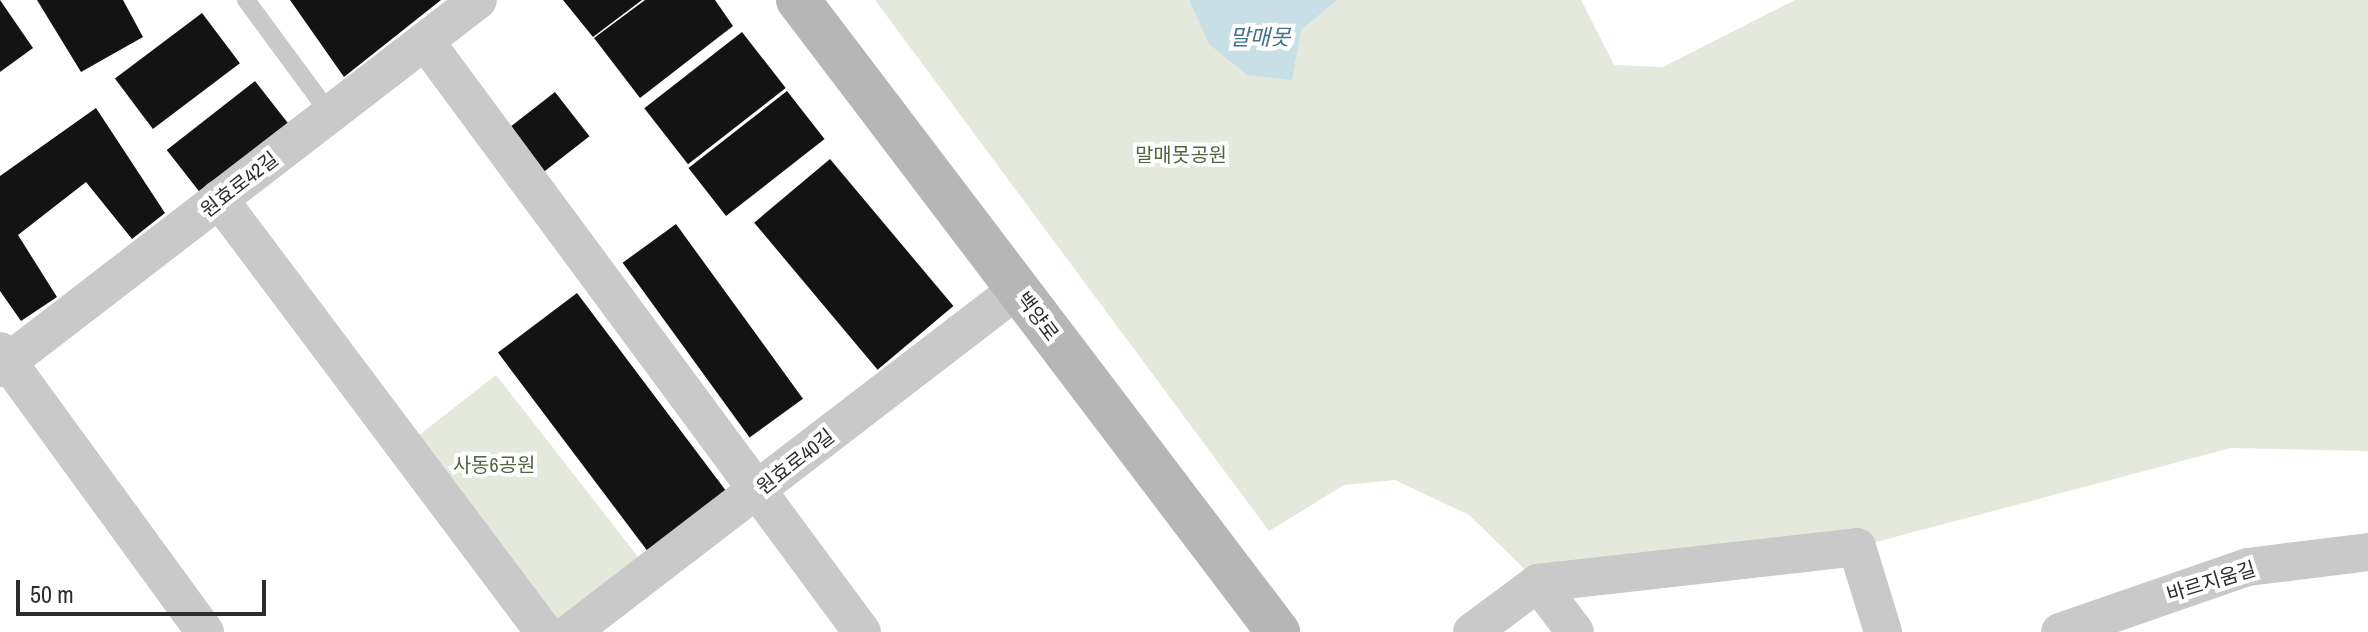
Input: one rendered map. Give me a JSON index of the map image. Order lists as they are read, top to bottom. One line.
{"streets":{"street":["원효로42길","백양로","원효로40길","바르지움길"]},"crossings":[["백양로","원효로40길"]],"water":["말매못"],"parks":["말매못공원","사동6공원"],"scale_bar":"50 m"}
